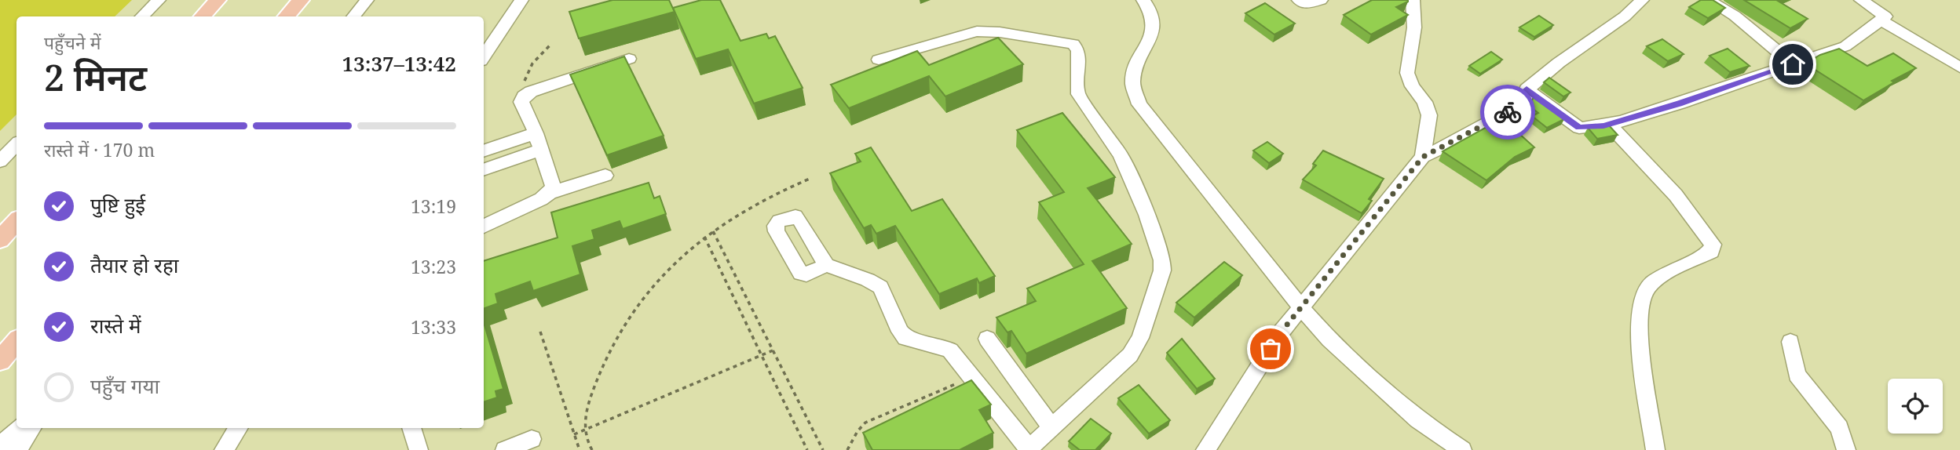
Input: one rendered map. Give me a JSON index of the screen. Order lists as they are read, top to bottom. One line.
{"page":{"heading":["2 मिनट","पहुँचने में","13:37–13:42"],"bar":"रास्ते में · 170 m","list":[["पुष्टि हुई","13:19"],["तैयार हो रहा","13:23"],["रास्ते में","13:33"],"पहुँच गया"]}}
